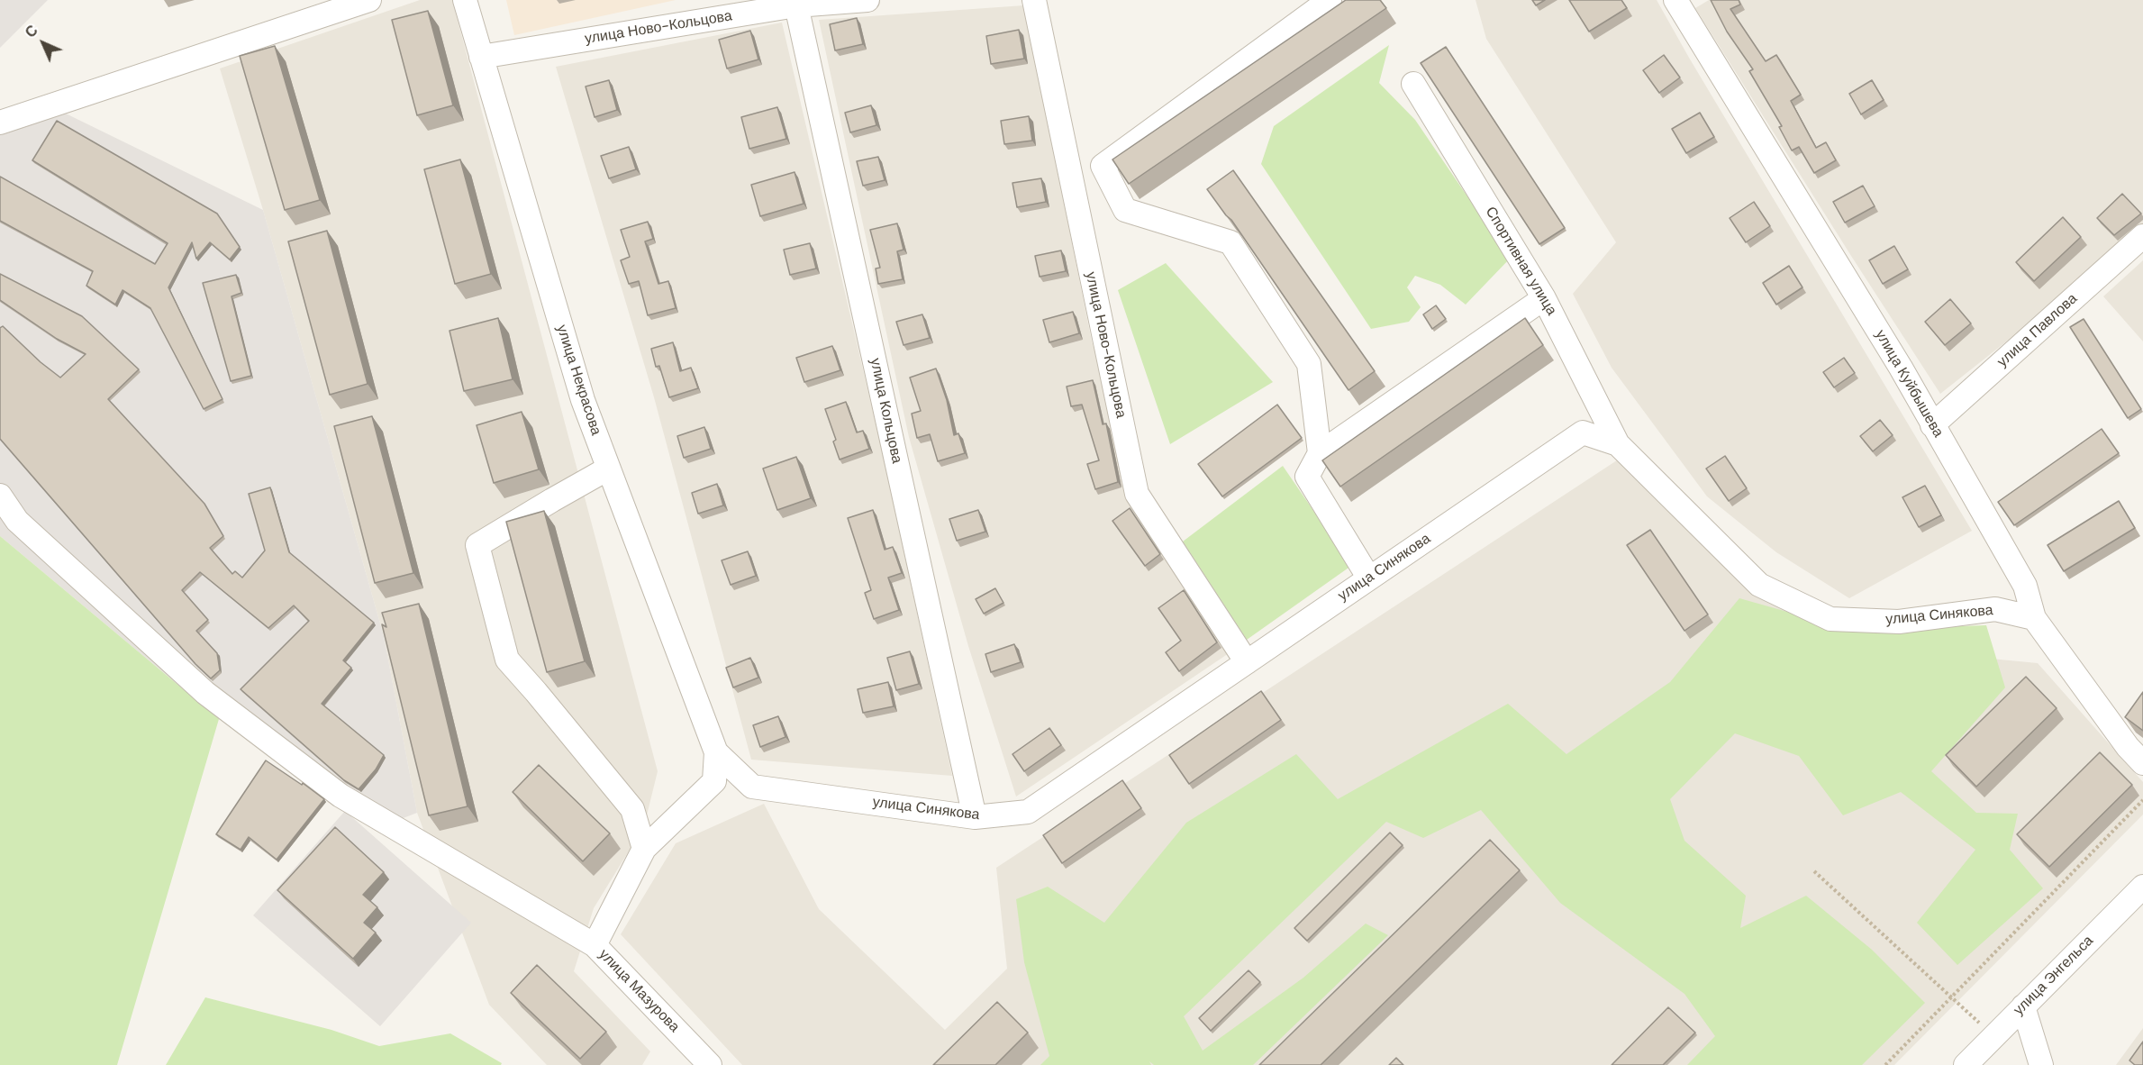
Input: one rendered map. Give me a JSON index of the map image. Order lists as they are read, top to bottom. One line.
{"streets":{"street":["улица Ново-Кольцова","Спортивная улица","улица Павлова","улица Некрасова","улица Куйбышева","улица Кольцова","улица Синякова","улица Энгельса","улица Мазурова"]},"crossings":[["улица Ново-Кольцова","улица Некрасова"],["улица Ново-Кольцова","улица Кольцова"],["улица Ново-Кольцова","улица Синякова"],["Спортивная улица","улица Синякова"],["улица Павлова","улица Куйбышева"],["улица Некрасова","улица Синякова"],["улица Некрасова","улица Мазурова"],["улица Куйбышева","улица Синякова"],["улица Кольцова","улица Синякова"],["улица Синякова","улица Мазурова"]],"north":"top left"}
